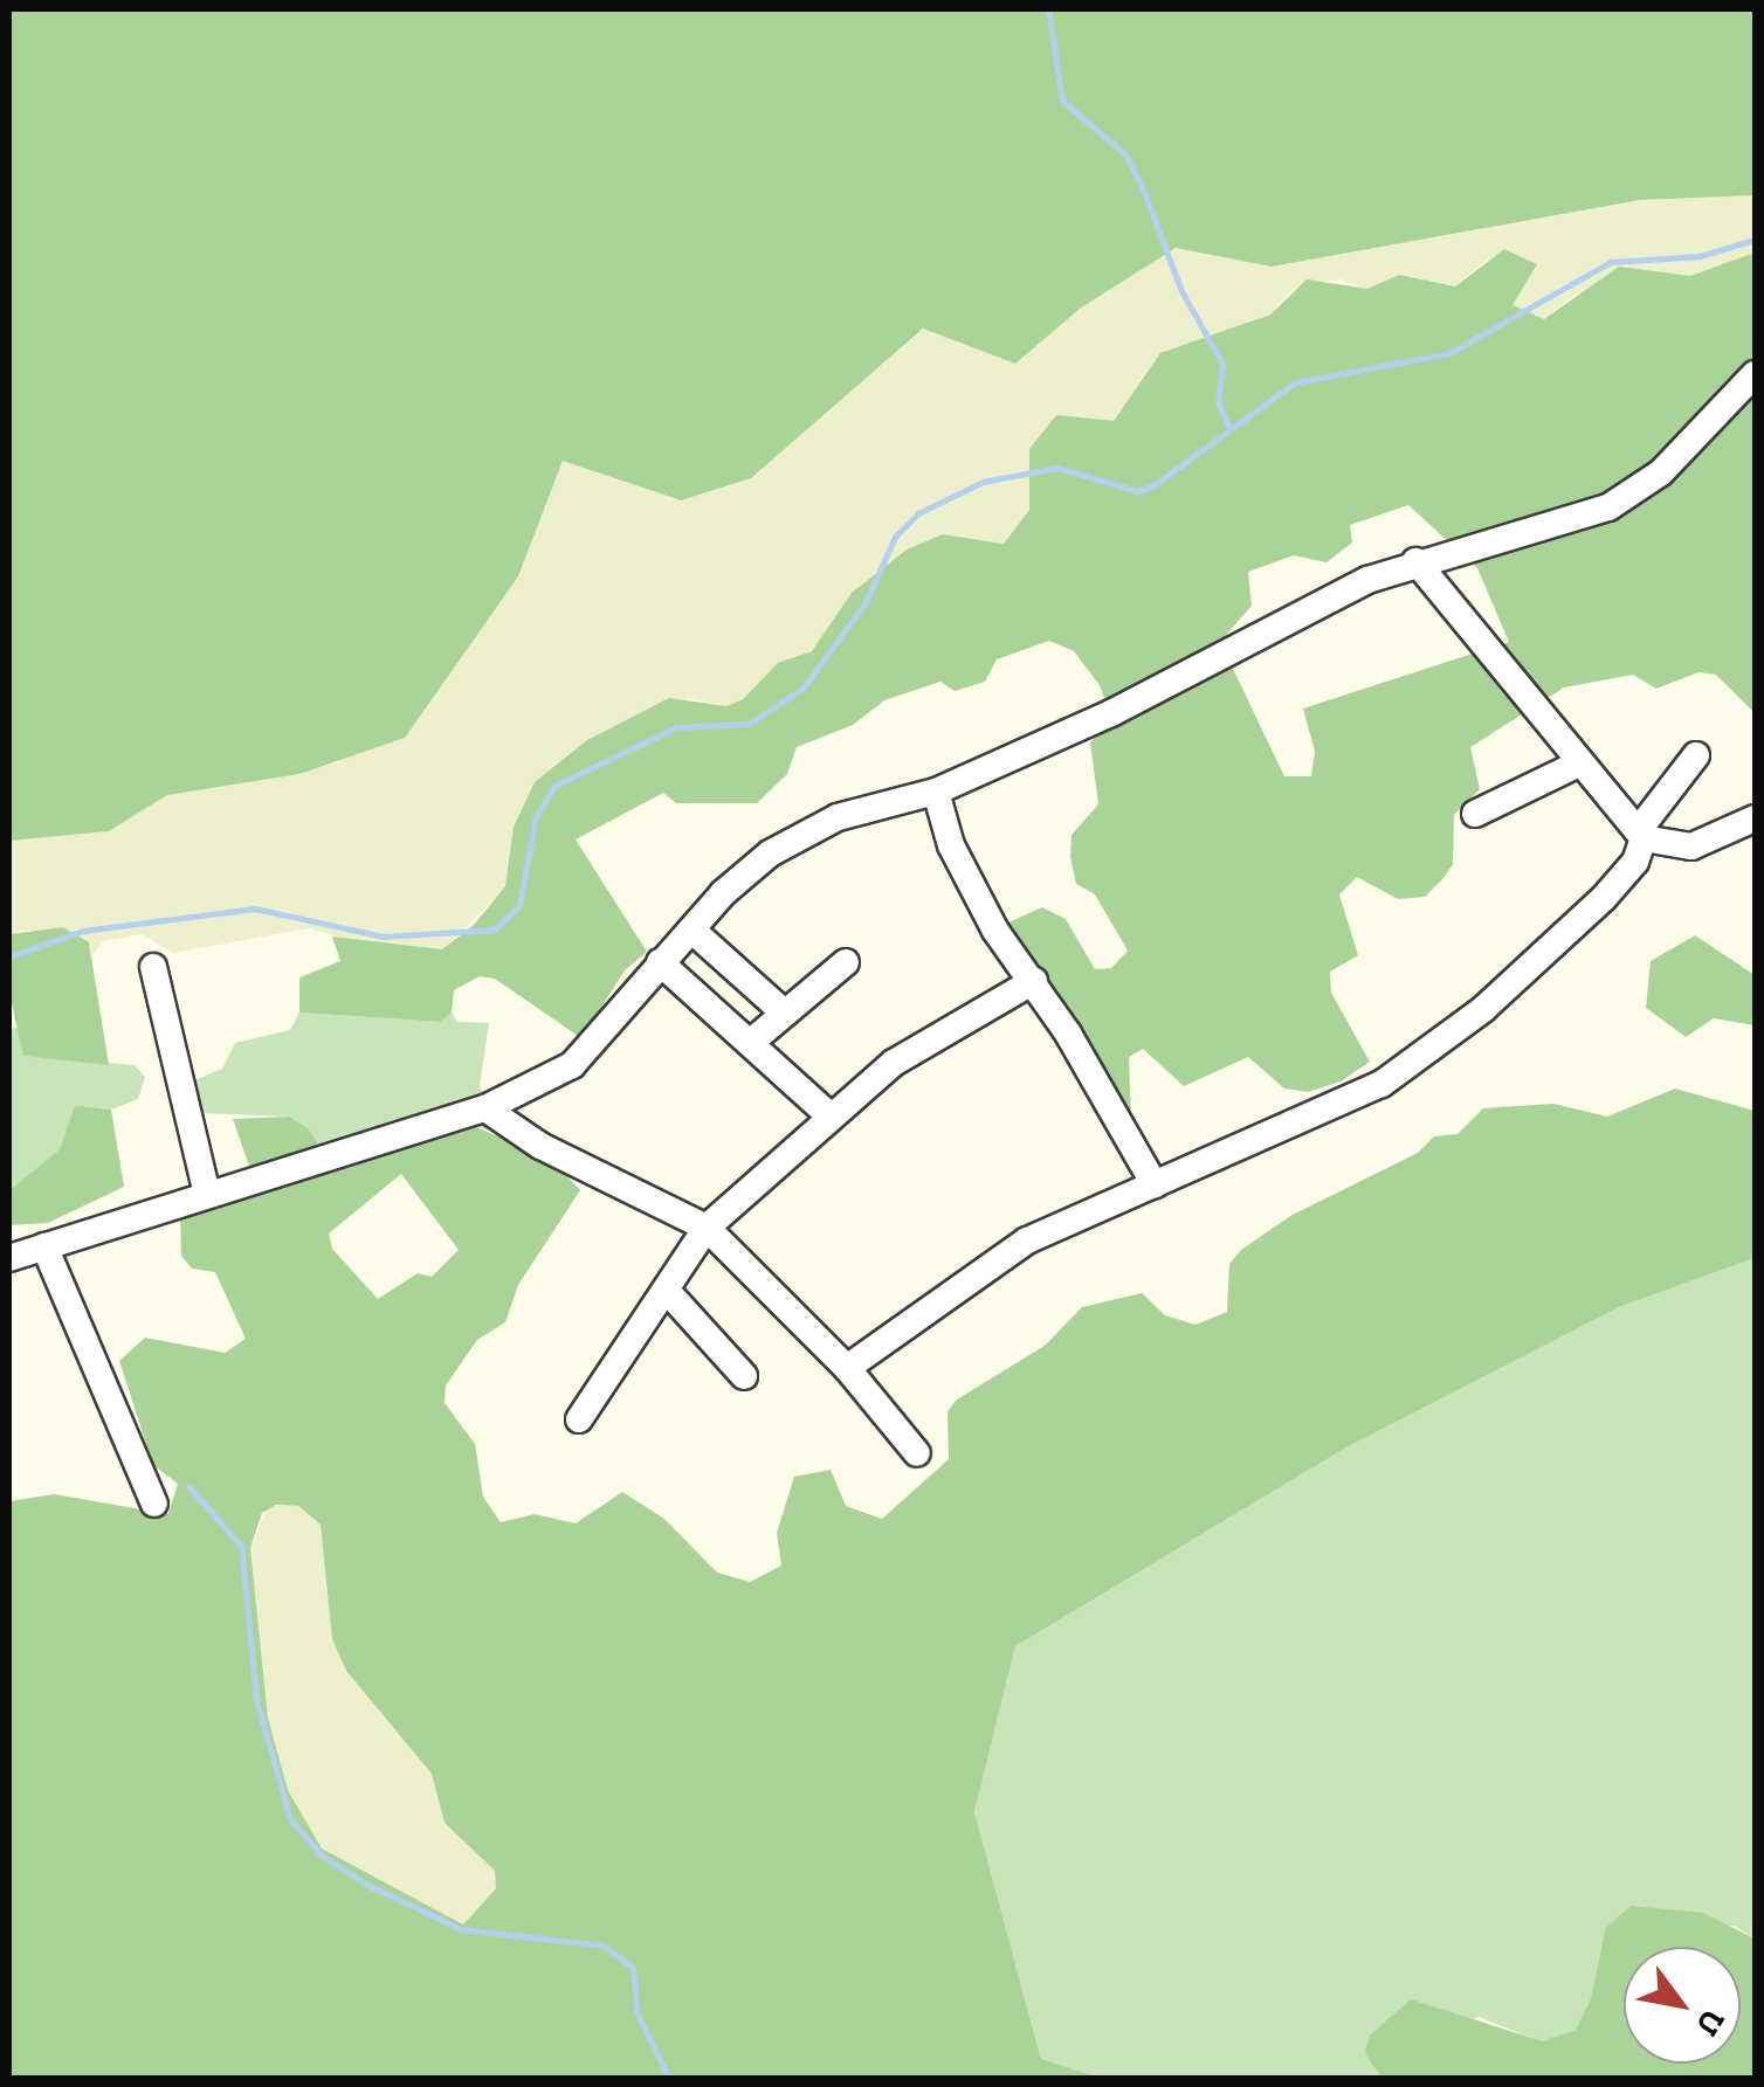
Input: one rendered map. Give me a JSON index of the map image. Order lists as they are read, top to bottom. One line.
{"north":"bottom right"}
